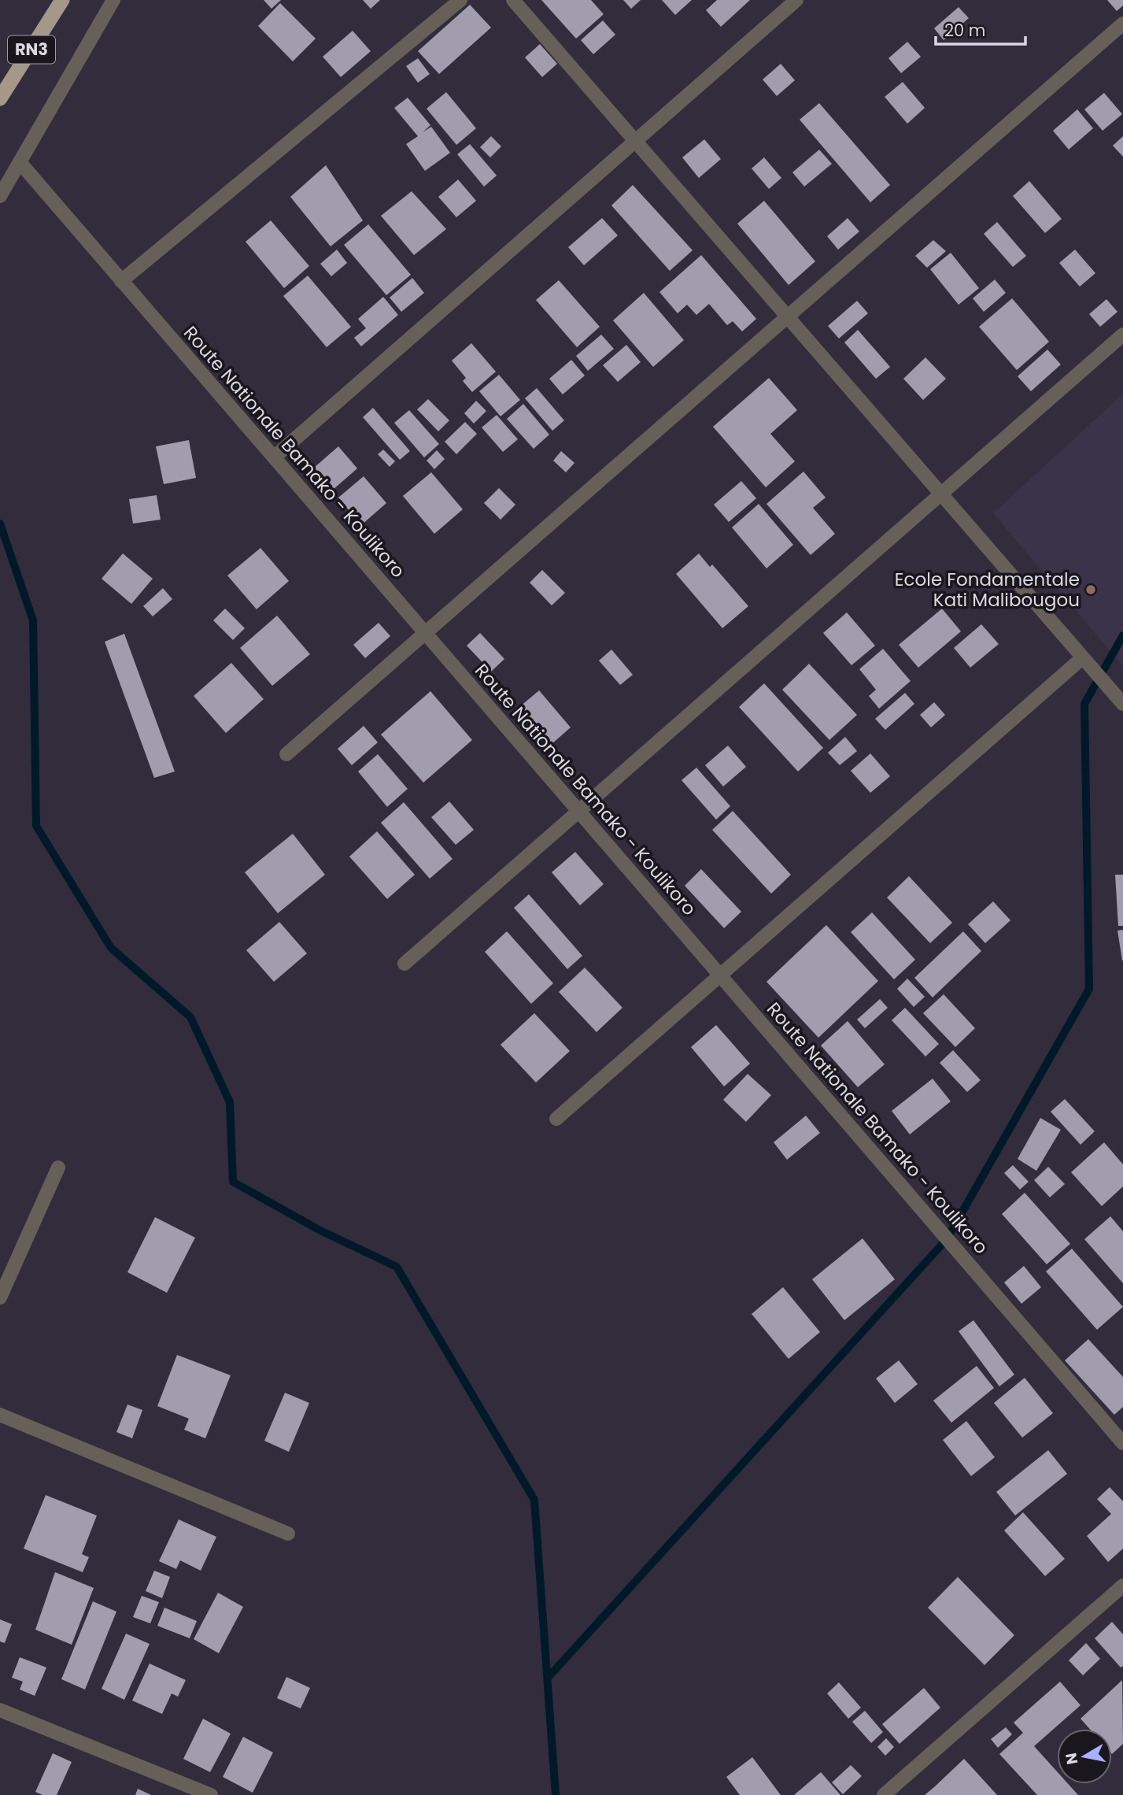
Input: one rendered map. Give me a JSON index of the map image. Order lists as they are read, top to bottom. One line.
{"streets":{"highway":["RN3"],"street":["Route Nationale Bamako - Koulikoro"]},"places":["Ecole Fondamentale Kati Malibougou"],"scale_bar":"20 m","north":"left"}
